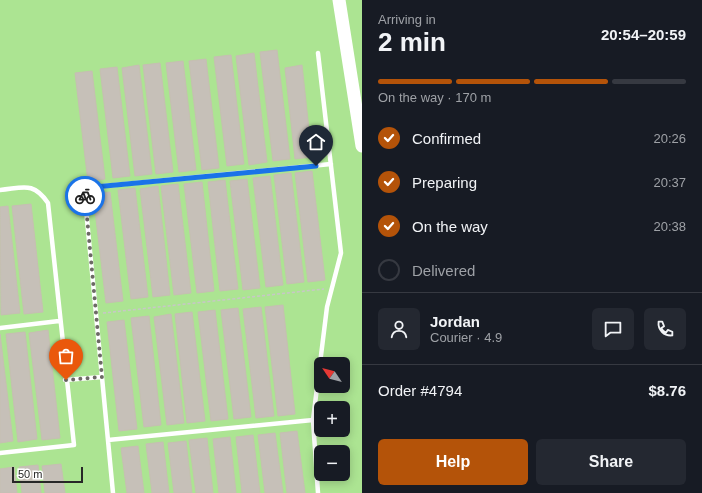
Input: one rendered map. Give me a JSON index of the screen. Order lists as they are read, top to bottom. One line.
{"scale_bar":"50 m","north":"top left","page":{"heading":["2 min","Arriving in","20:54–20:59"],"panel":["Jordan","Courier · 4.9","Order #4794","$8.76"],"bar":"On the way · 170 m","list":[["Confirmed","20:26"],["Preparing","20:37"],["On the way","20:38"],"Delivered"],"map_buttons":["+","−"],"buttons":["Help","Share"],"scale":"50 m"}}
